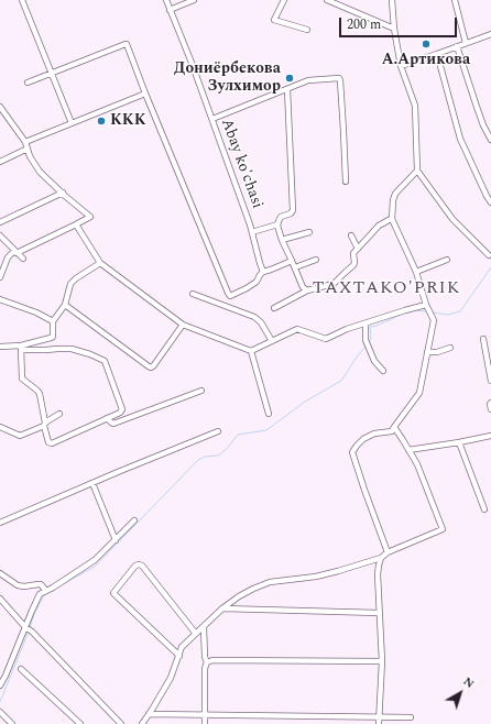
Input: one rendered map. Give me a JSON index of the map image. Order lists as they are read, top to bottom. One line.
{"streets":{"street":["Abay ko'chasi"]},"districts":["TAXTAKO'PRIK"],"places":["А.Артикова","Дониёрбекова Зулхимор","ККК"],"scale_bar":"200 m","north":"top right"}
